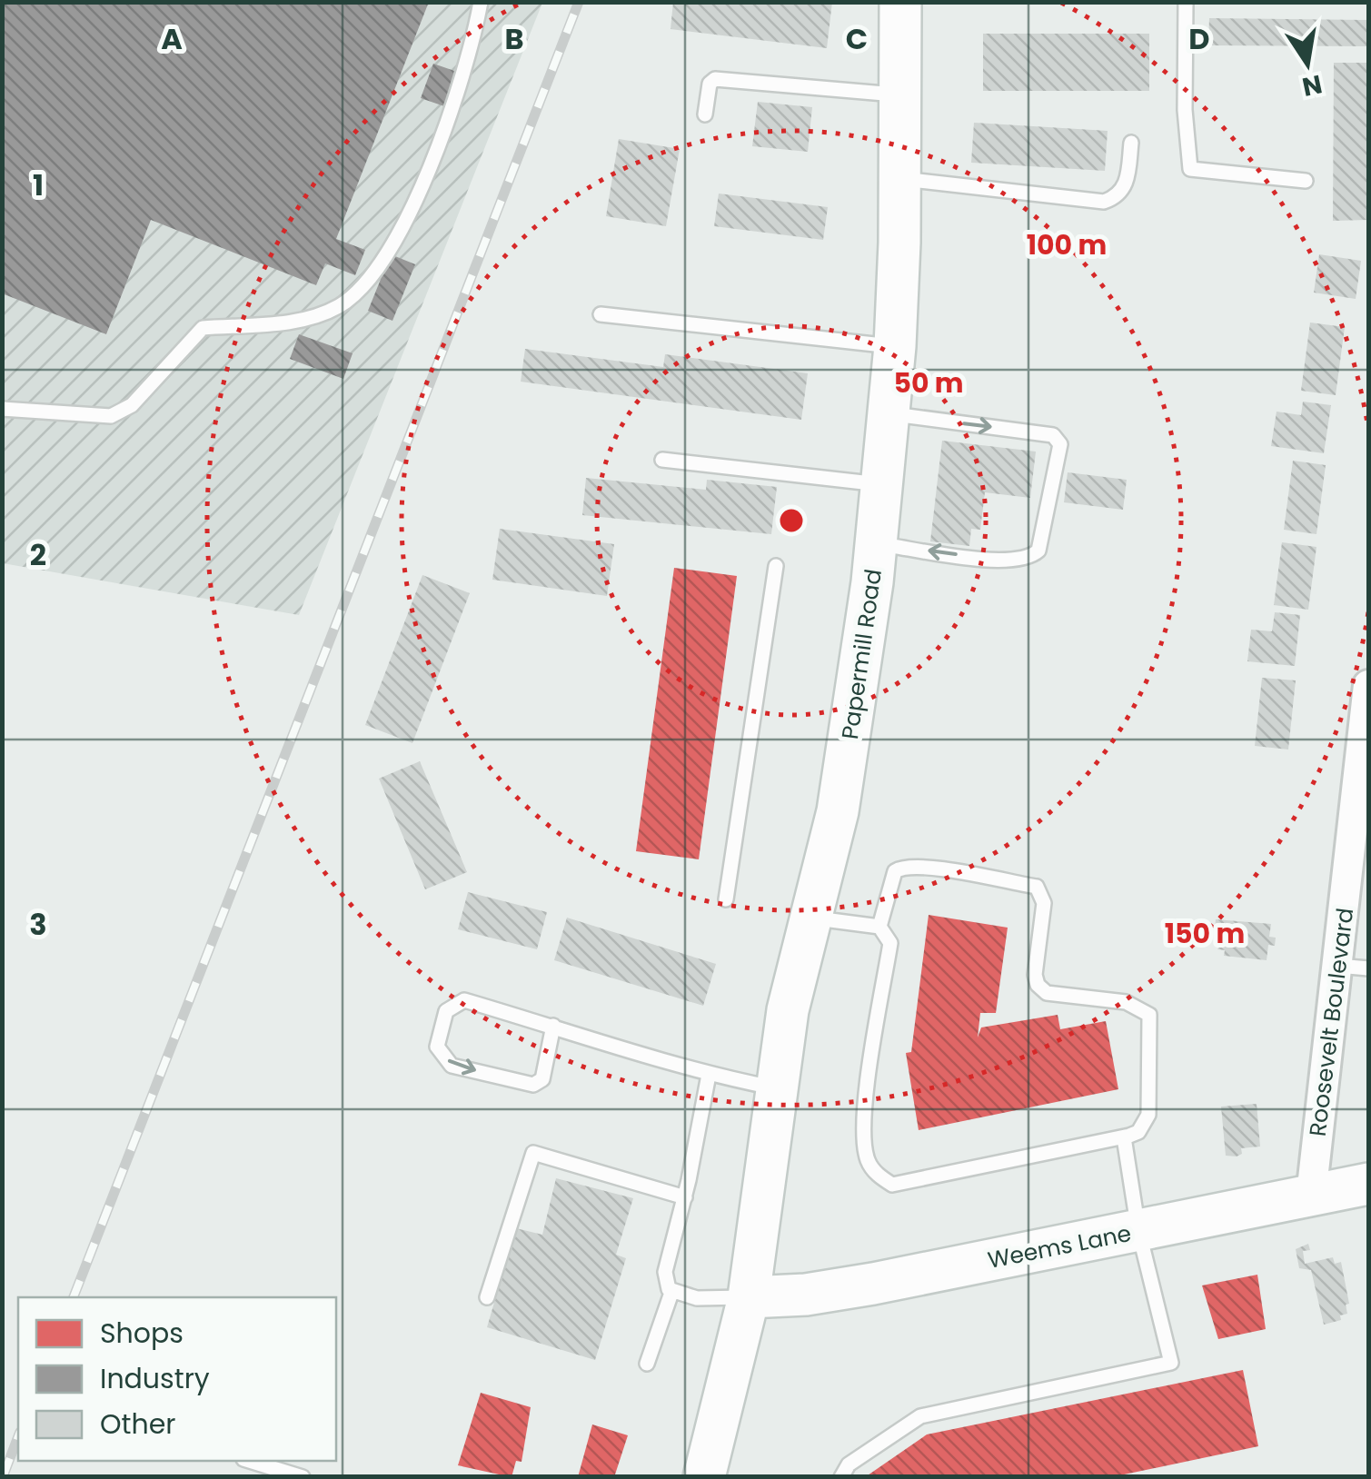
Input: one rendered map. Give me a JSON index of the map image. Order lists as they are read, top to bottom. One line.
{"streets":{"main road":["Papermill Road","Weems Lane"],"street":["Roosevelt Boulevard"]},"crossings":[["Papermill Road","Weems Lane"],["Roosevelt Boulevard","Weems Lane"]],"legend":["Shops","Industry","Other"],"north":"bottom","grid":{"columns":["A","B","C","D"],"rows":["1","2","3"]},"rings":["100 m","50 m","150 m"]}
